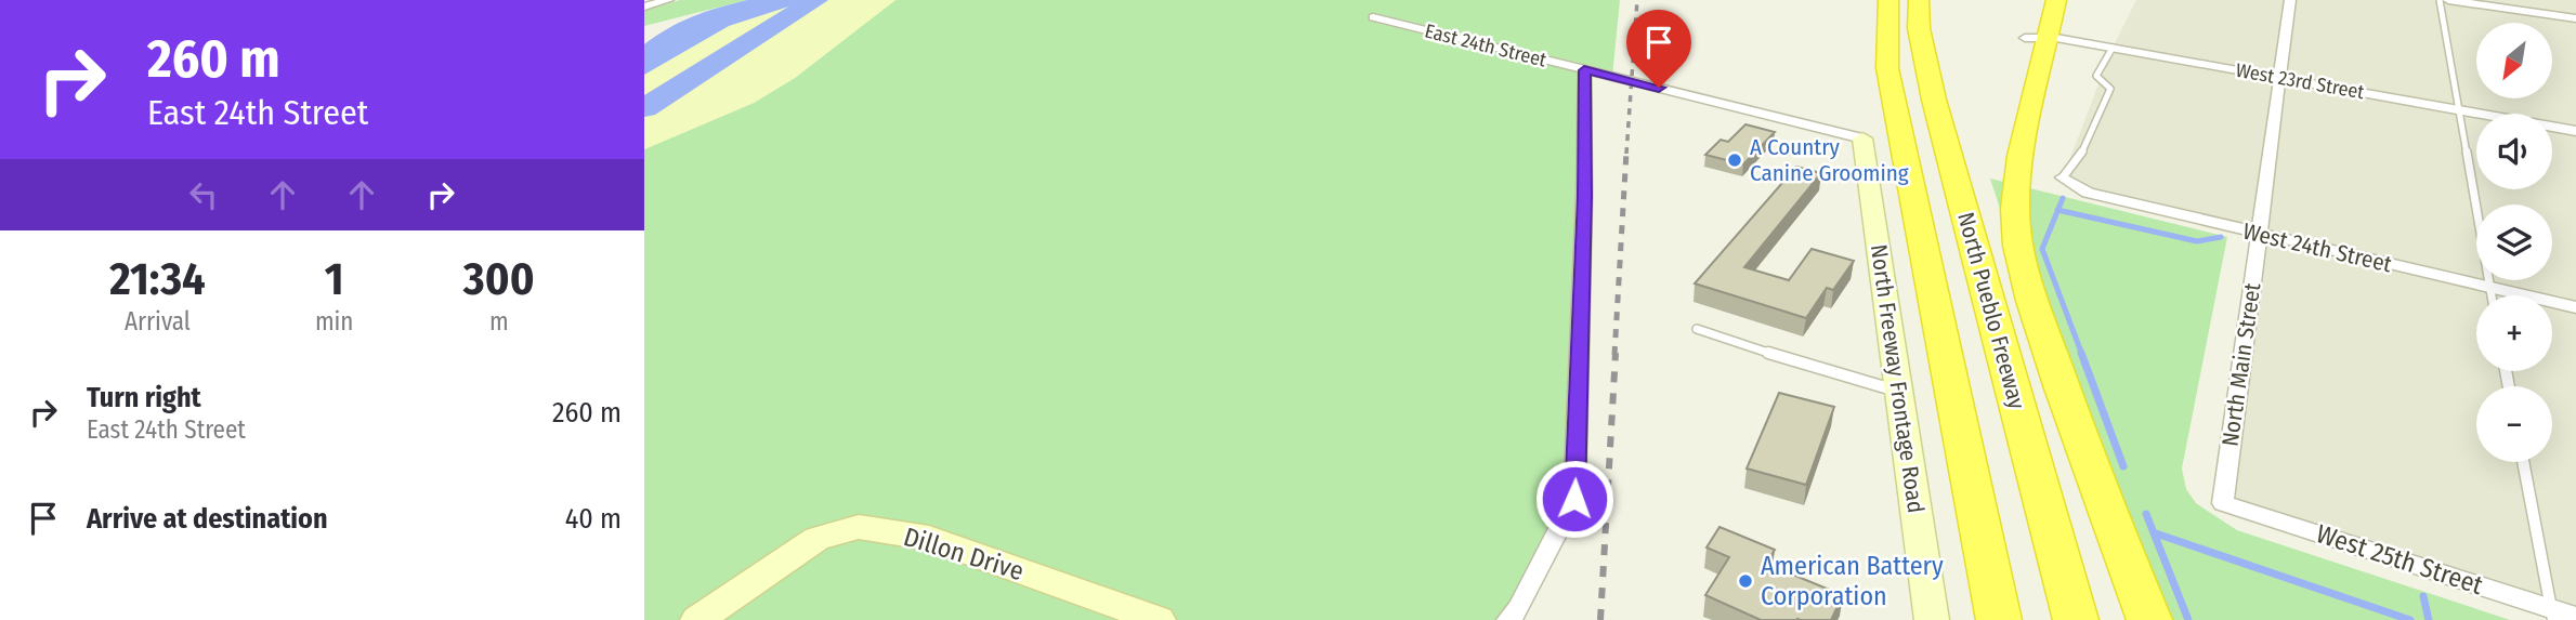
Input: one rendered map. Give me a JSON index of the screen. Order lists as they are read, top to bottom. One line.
{"streets":{"highway":["North Pueblo Freeway"],"street":["East 24th Street","West 23rd Street","West 24th Street","North Main Street","North Freeway Frontage Road","Dillon Drive","West 25th Street"]},"crossings":[["East 24th Street","North Freeway Frontage Road"],["West 23rd Street","North Main Street"],["West 24th Street","North Main Street"],["North Main Street","West 25th Street"]],"places":["A Country Canine Grooming","American Battery Corporation"],"north":"bottom left","page":{"turn":["260 m","East 24th Street"],"map_buttons":["+","−"],"eta":["21:34","Arrival","1","min","300","m"],"list":[{"name":"Turn right","note":"East 24th Street","value":"260 m"},{"name":"Arrive at destination","value":"40 m"}]}}
